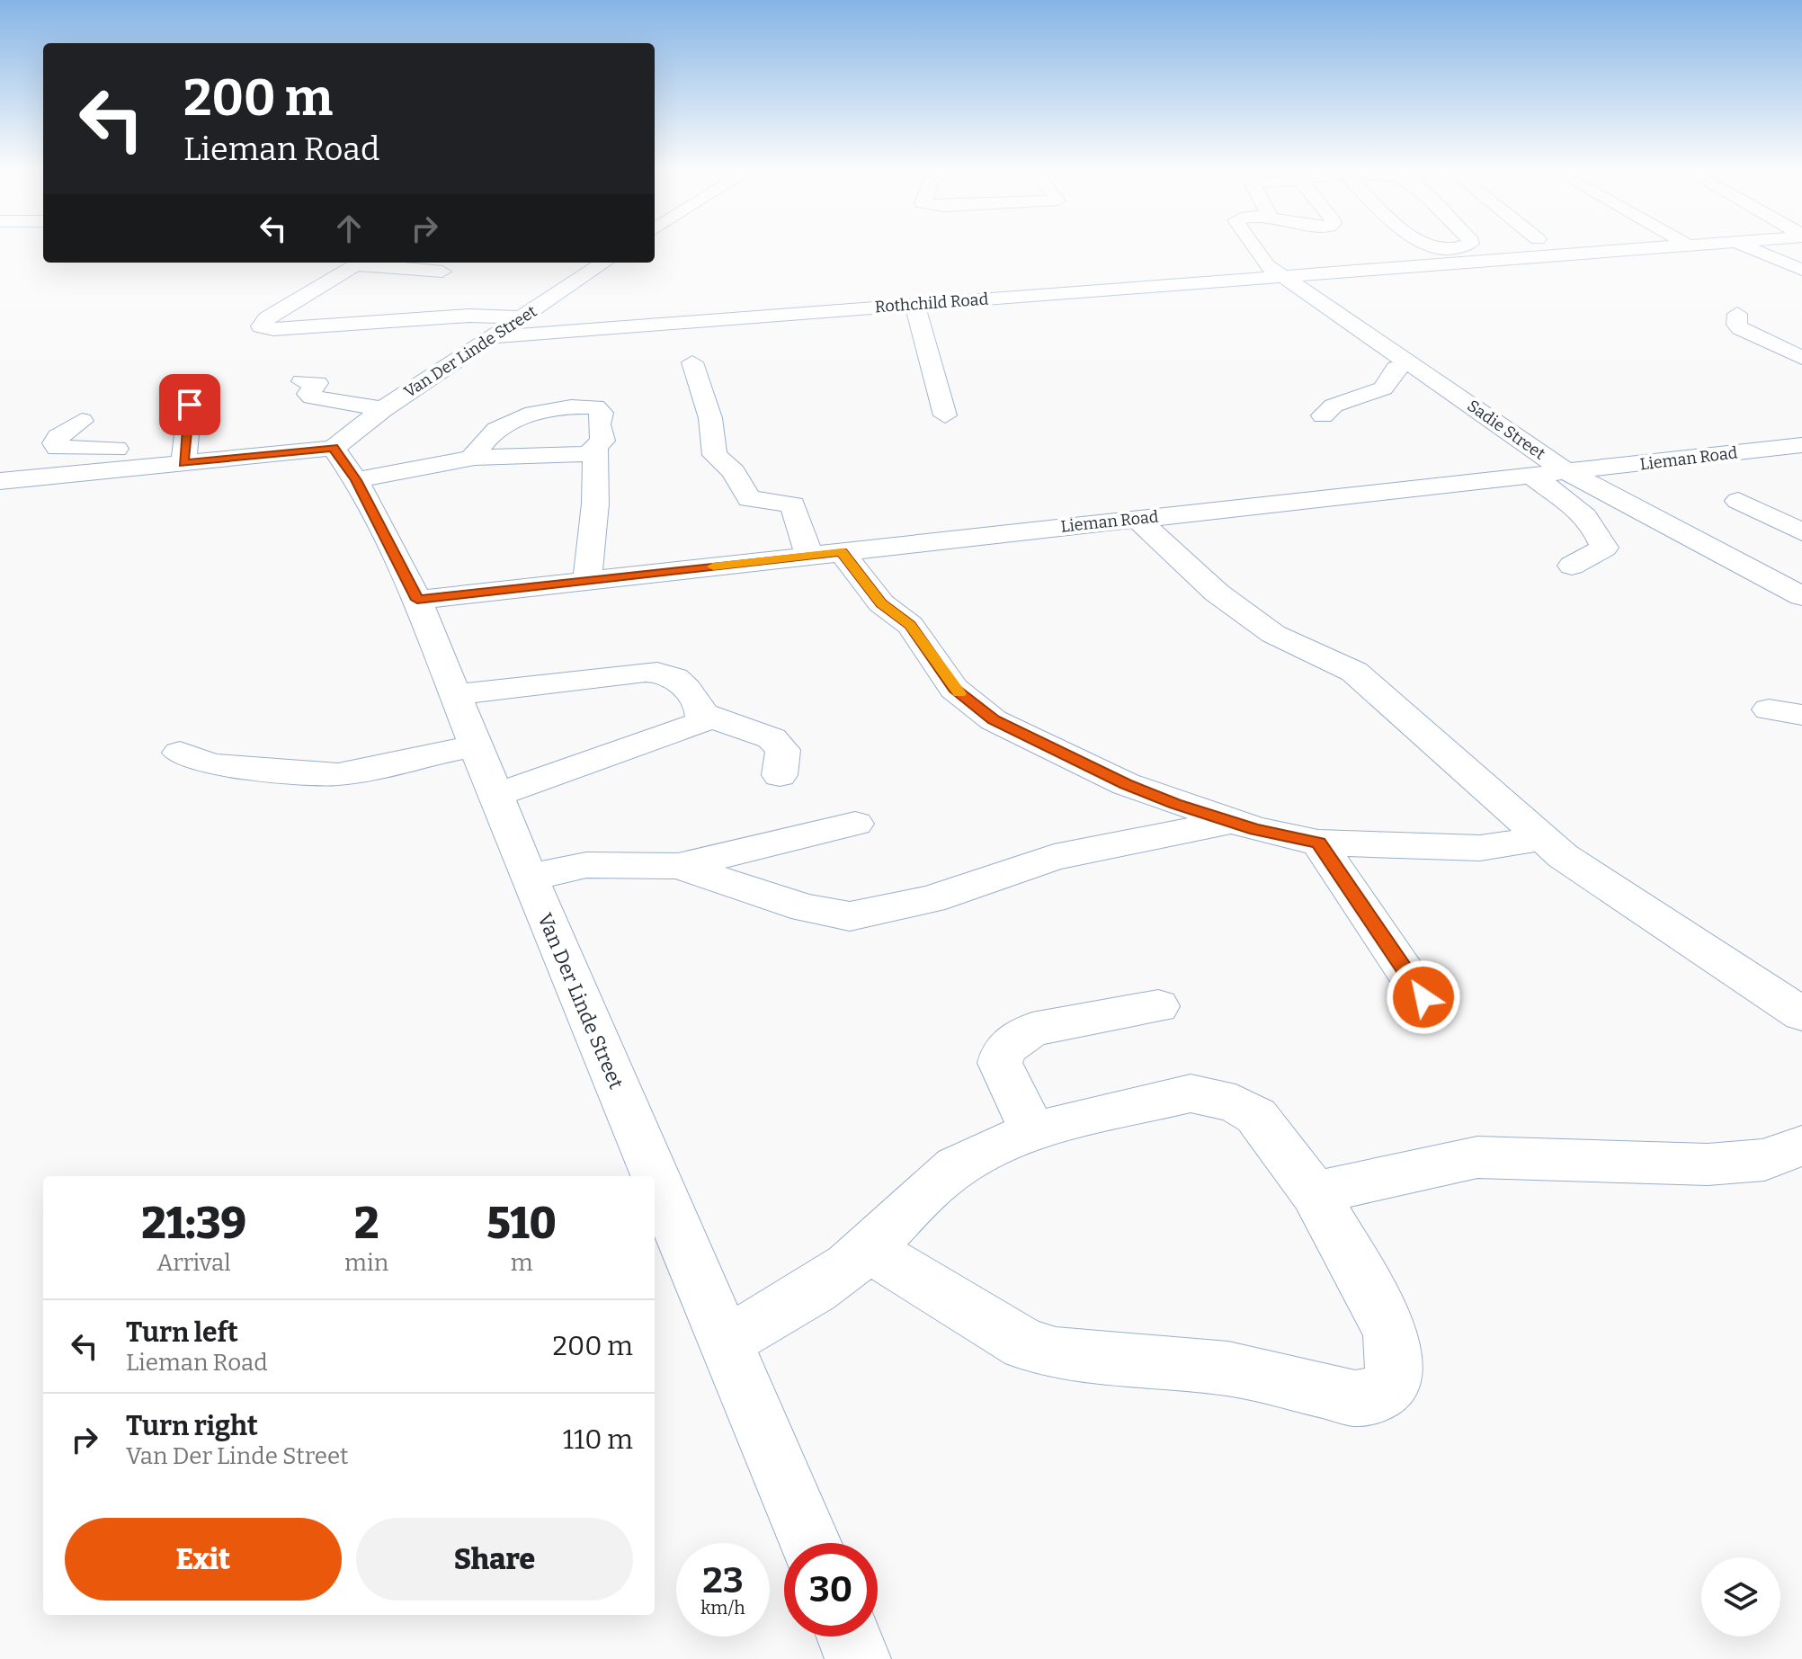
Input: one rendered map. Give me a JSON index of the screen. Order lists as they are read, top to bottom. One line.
{"streets":{"street":["Rothchild Road","Van Der Linde Street","Sadie Street","Lieman Road"]},"crossings":[["Rothchild Road","Van Der Linde Street"],["Rothchild Road","Sadie Street"],["Van Der Linde Street","Lieman Road"],["Sadie Street","Lieman Road"]],"page":{"turn":["200 m","Lieman Road"],"eta":["21:39","Arrival","2","min","510","m"],"list":[{"name":"Turn left","note":"Lieman Road","value":"200 m"},{"name":"Turn right","note":"Van Der Linde Street","value":"110 m"}],"buttons":["Exit","Share"],"speed":"23 km/h","limit":"30"}}
